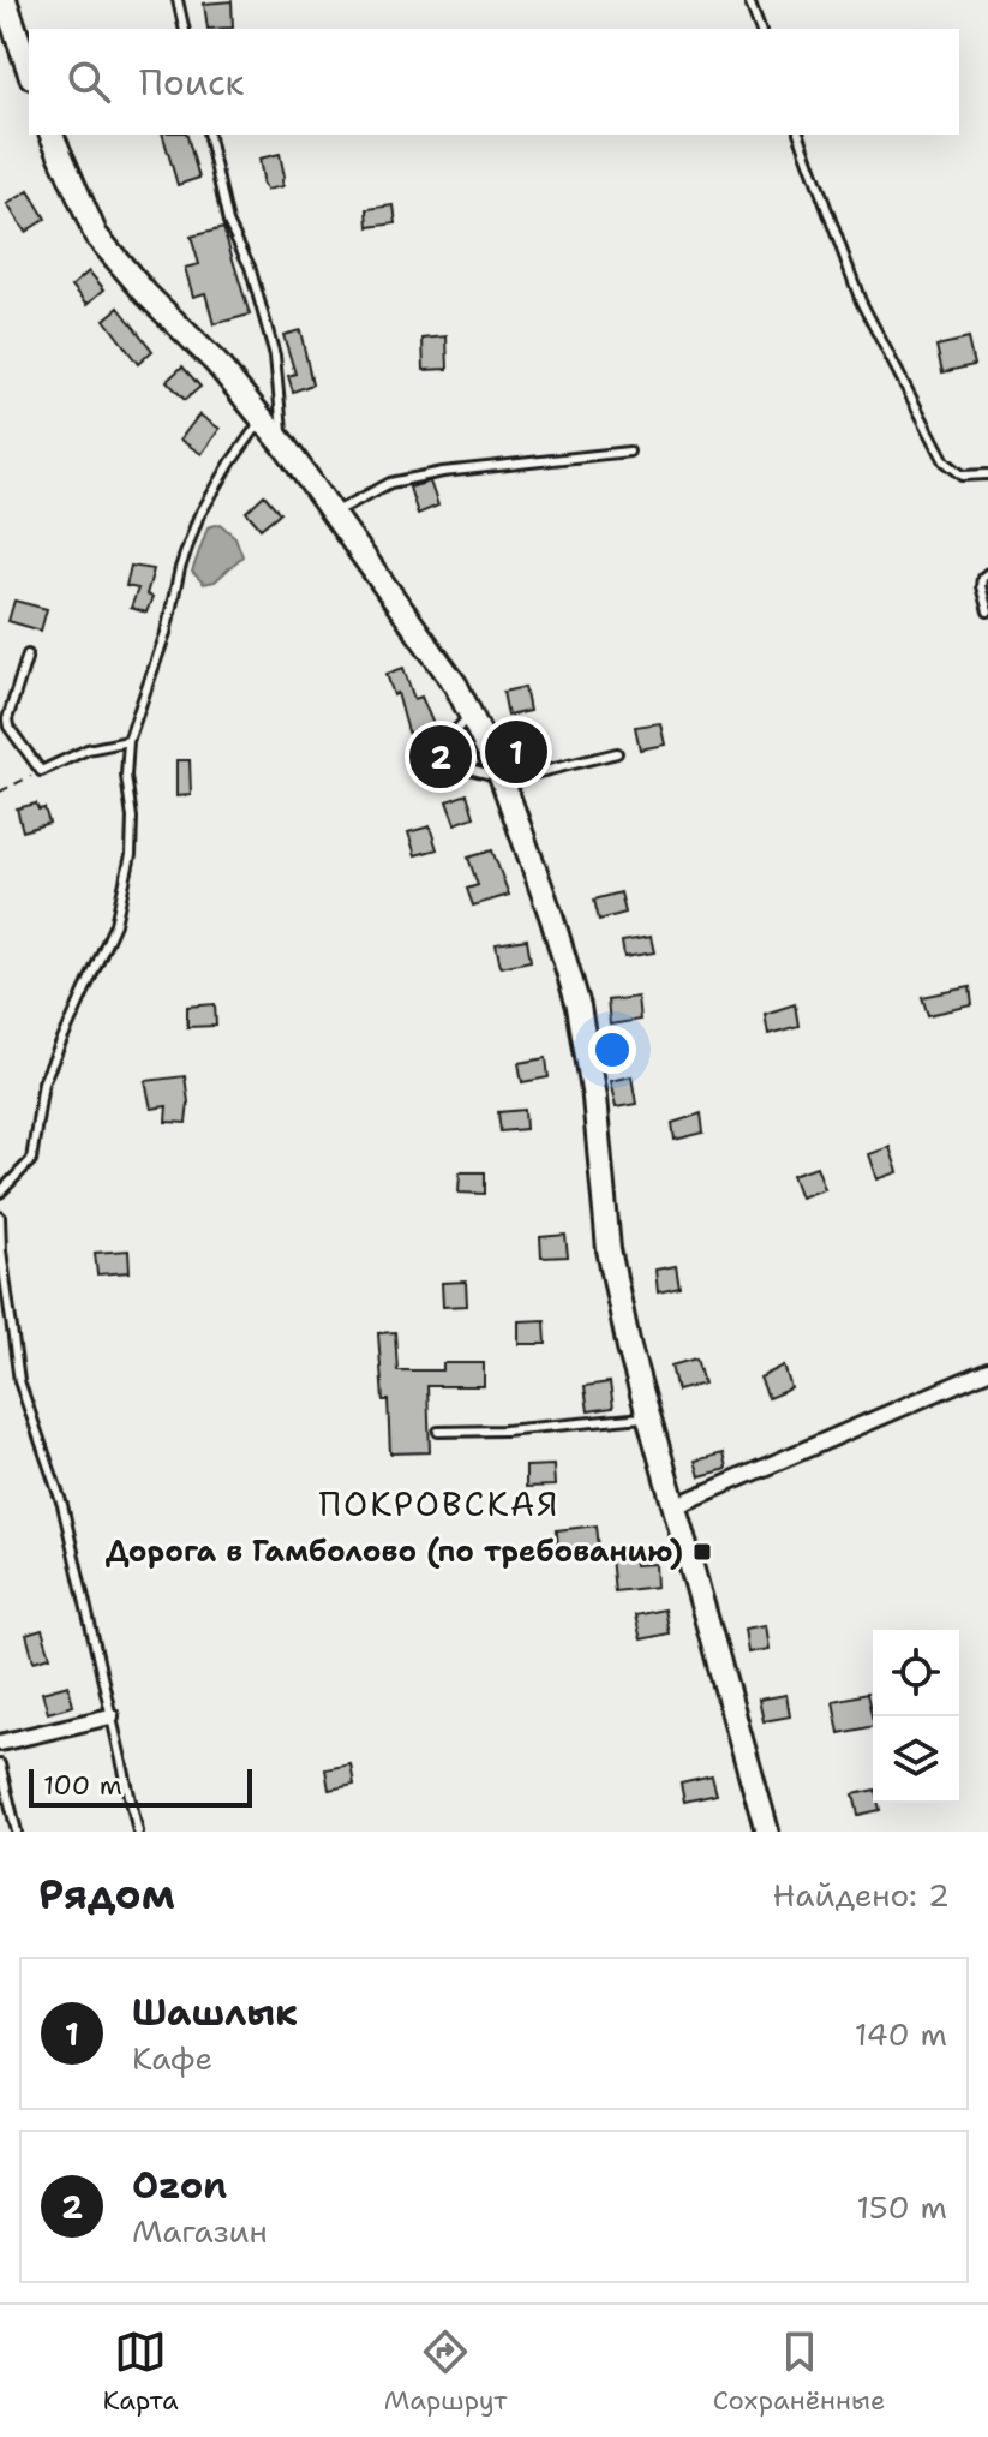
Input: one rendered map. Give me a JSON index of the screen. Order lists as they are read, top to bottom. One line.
{"districts":["ПОКРОВСКАЯ"],"places":{"transit":["Дорога в Гамболово (по требованию)"]},"scale_bar":"100 m","page":{"search":"Поиск","pins":["1","2"],"scale":"100 m","heading":["Рядом","Найдено: 2"],"list":[{"mark":"1","name":"Шашлык","note":"Кафе","value":"140 m"},{"mark":"2","name":"Ozon","note":"Магазин","value":"150 m"}],"nav":["Карта","Маршрут","Сохранённые"]}}
